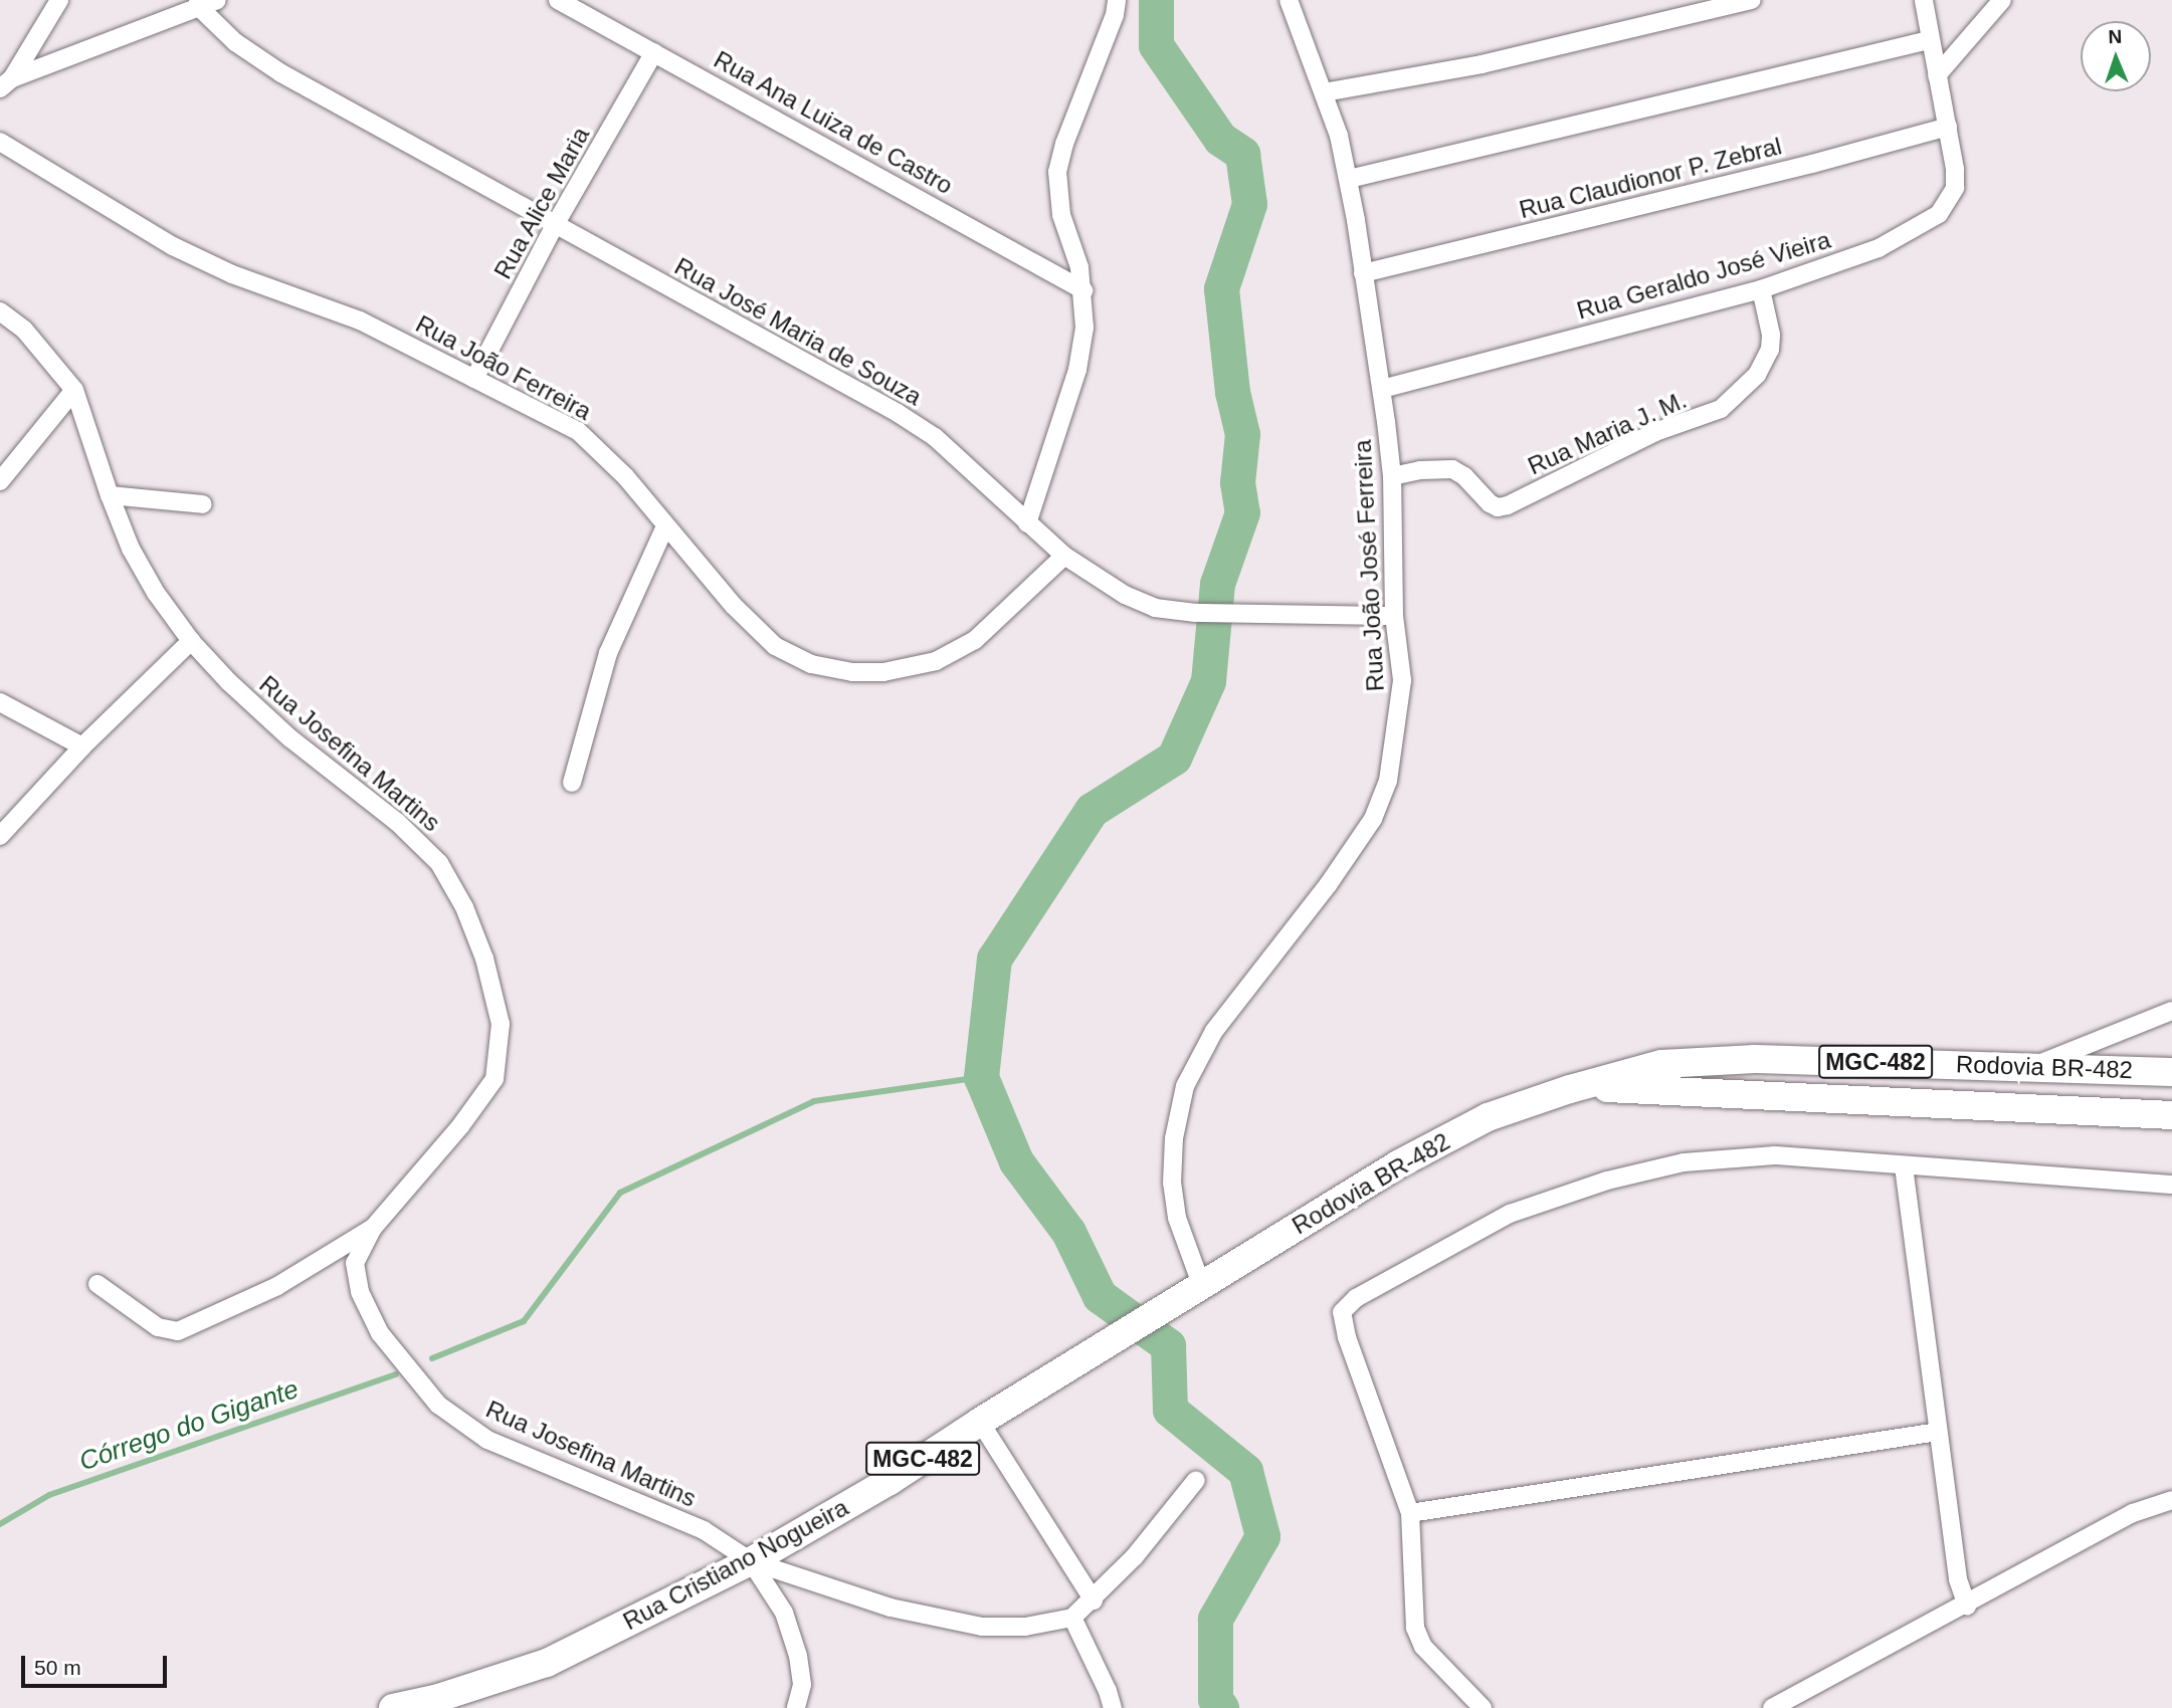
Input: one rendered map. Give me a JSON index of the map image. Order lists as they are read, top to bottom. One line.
{"streets":{"highway":["MGC-482","Rodovia BR-482","Rua Cristiano Nogueira"],"street":["Rua Ana Luiza de Castro","Rua Claudionor P. Zebral","Rua Alice Maria","Rua Geraldo José Vieira","Rua José Maria de Souza","Rua João Ferreira","Rua Maria J. M.","Rua João José Ferreira","Rua Josefina Martins"]},"crossings":[["Rua Ana Luiza de Castro","Rua Alice Maria"],["Rua Claudionor P. Zebral","Rua Geraldo José Vieira"],["Rua Claudionor P. Zebral","Rua João José Ferreira"],["Rua Alice Maria","Rua José Maria de Souza"],["Rua Alice Maria","Rua João Ferreira"],["Rua Geraldo José Vieira","Rua Maria J. M."],["Rua Geraldo José Vieira","Rua João José Ferreira"],["Rua José Maria de Souza","Rua João Ferreira"],["Rua José Maria de Souza","Rua João José Ferreira"],["Rua Maria J. M.","Rua João José Ferreira"],["Rua João José Ferreira","Rodovia BR-482"],["Rua Josefina Martins","Rua Cristiano Nogueira"],["Rodovia BR-482","Rua Cristiano Nogueira"]],"water":["Córrego do Gigante"],"scale_bar":"50 m","north":"top"}
